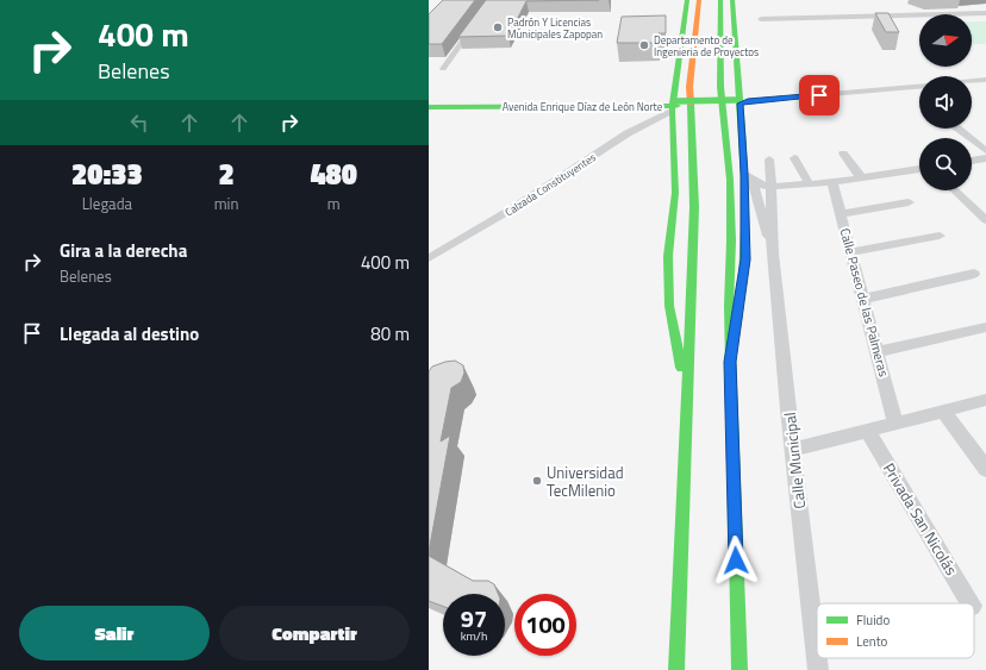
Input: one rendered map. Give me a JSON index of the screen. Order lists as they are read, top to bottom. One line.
{"streets":{"main road":["Avenida Enrique Díaz de León Norte"],"street":["Calzada Constituyentes","Calle Paseo de las Palmeras","Calle Municipal","Privada San Nicolás"]},"crossings":[["Avenida Enrique Díaz de León Norte","Calzada Constituyentes"]],"places":["Padrón Y Licencias Municipales Zapopan","Departamento de Ingenieria de Proyectos","Universidad TecMilenio"],"legend":["Fluido","Lento"],"north":"right","page":{"turn":["400 m","Belenes"],"eta":["20:33","Llegada","2","min","480","m"],"list":[{"name":"Gira a la derecha","note":"Belenes","value":"400 m"},{"name":"Llegada al destino","value":"80 m"}],"speed":"97 km/h","limit":"100","buttons":["Salir","Compartir"]}}
